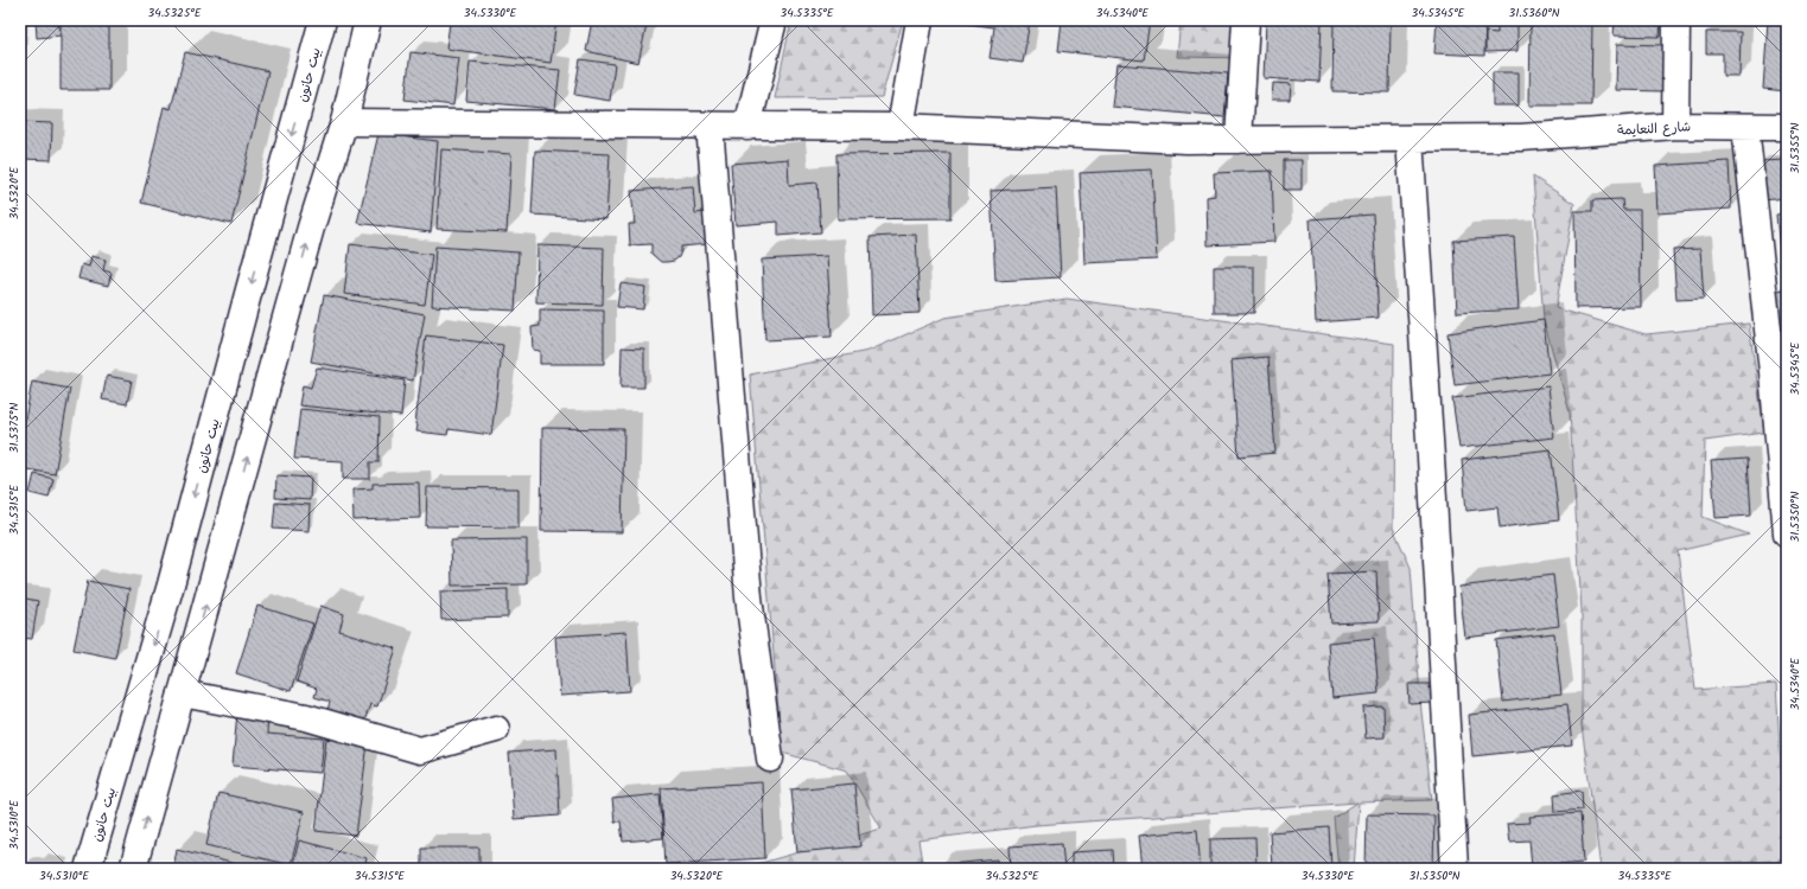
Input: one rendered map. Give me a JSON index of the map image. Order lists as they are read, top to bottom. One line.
{"streets":{"street":["بيت حانون","شارع النعايمة"]},"coordinates":["34.5325°E","34.5330°E","34.5335°E","34.5340°E","34.5345°E","31.5360°N","31.5355°N","34.5320°E","31.5375°N","34.5315°E","31.5350°N","34.5310°E"]}
